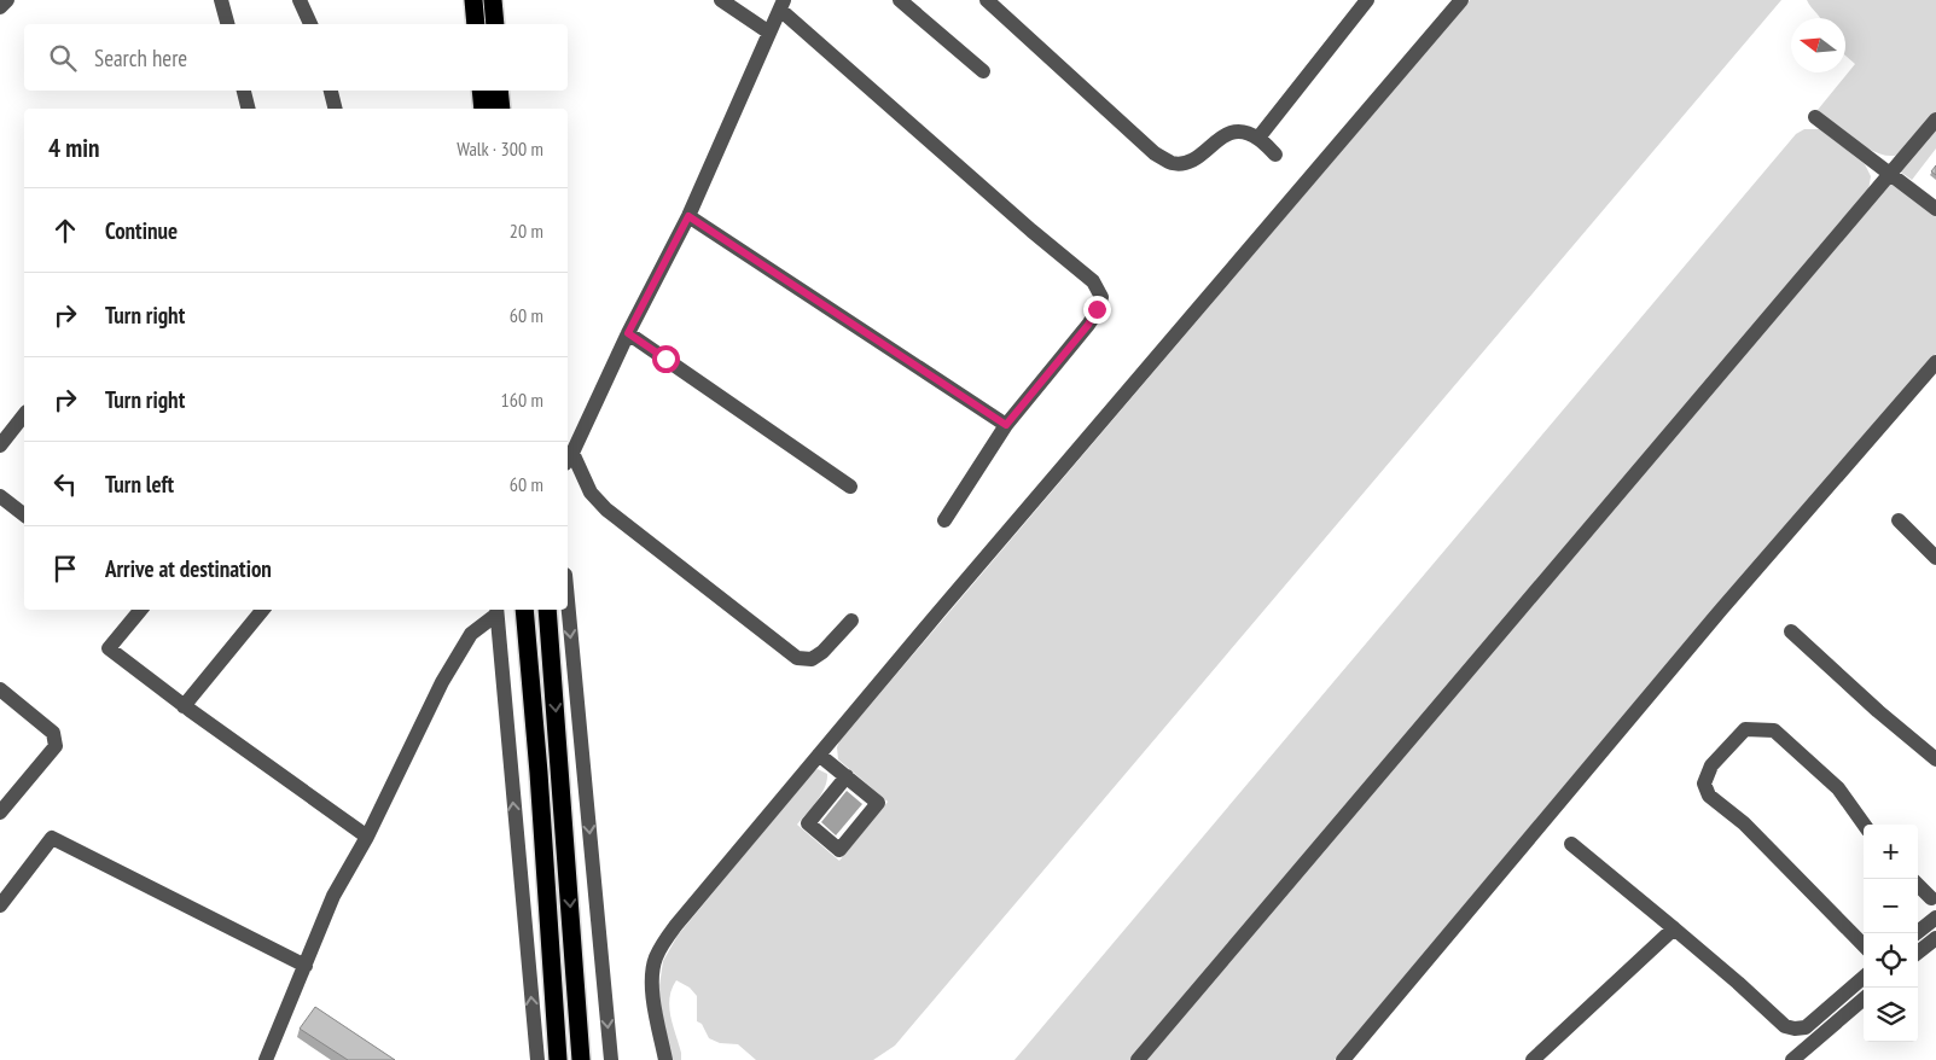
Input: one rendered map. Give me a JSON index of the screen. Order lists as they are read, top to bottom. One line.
{"north":"left","page":{"search":"Search here","heading":["4 min","Walk · 300 m"],"list":[["Continue","20 m"],["Turn right","60 m"],["Turn right","160 m"],["Turn left","60 m"],"Arrive at destination"],"map_buttons":["+","−"]}}
